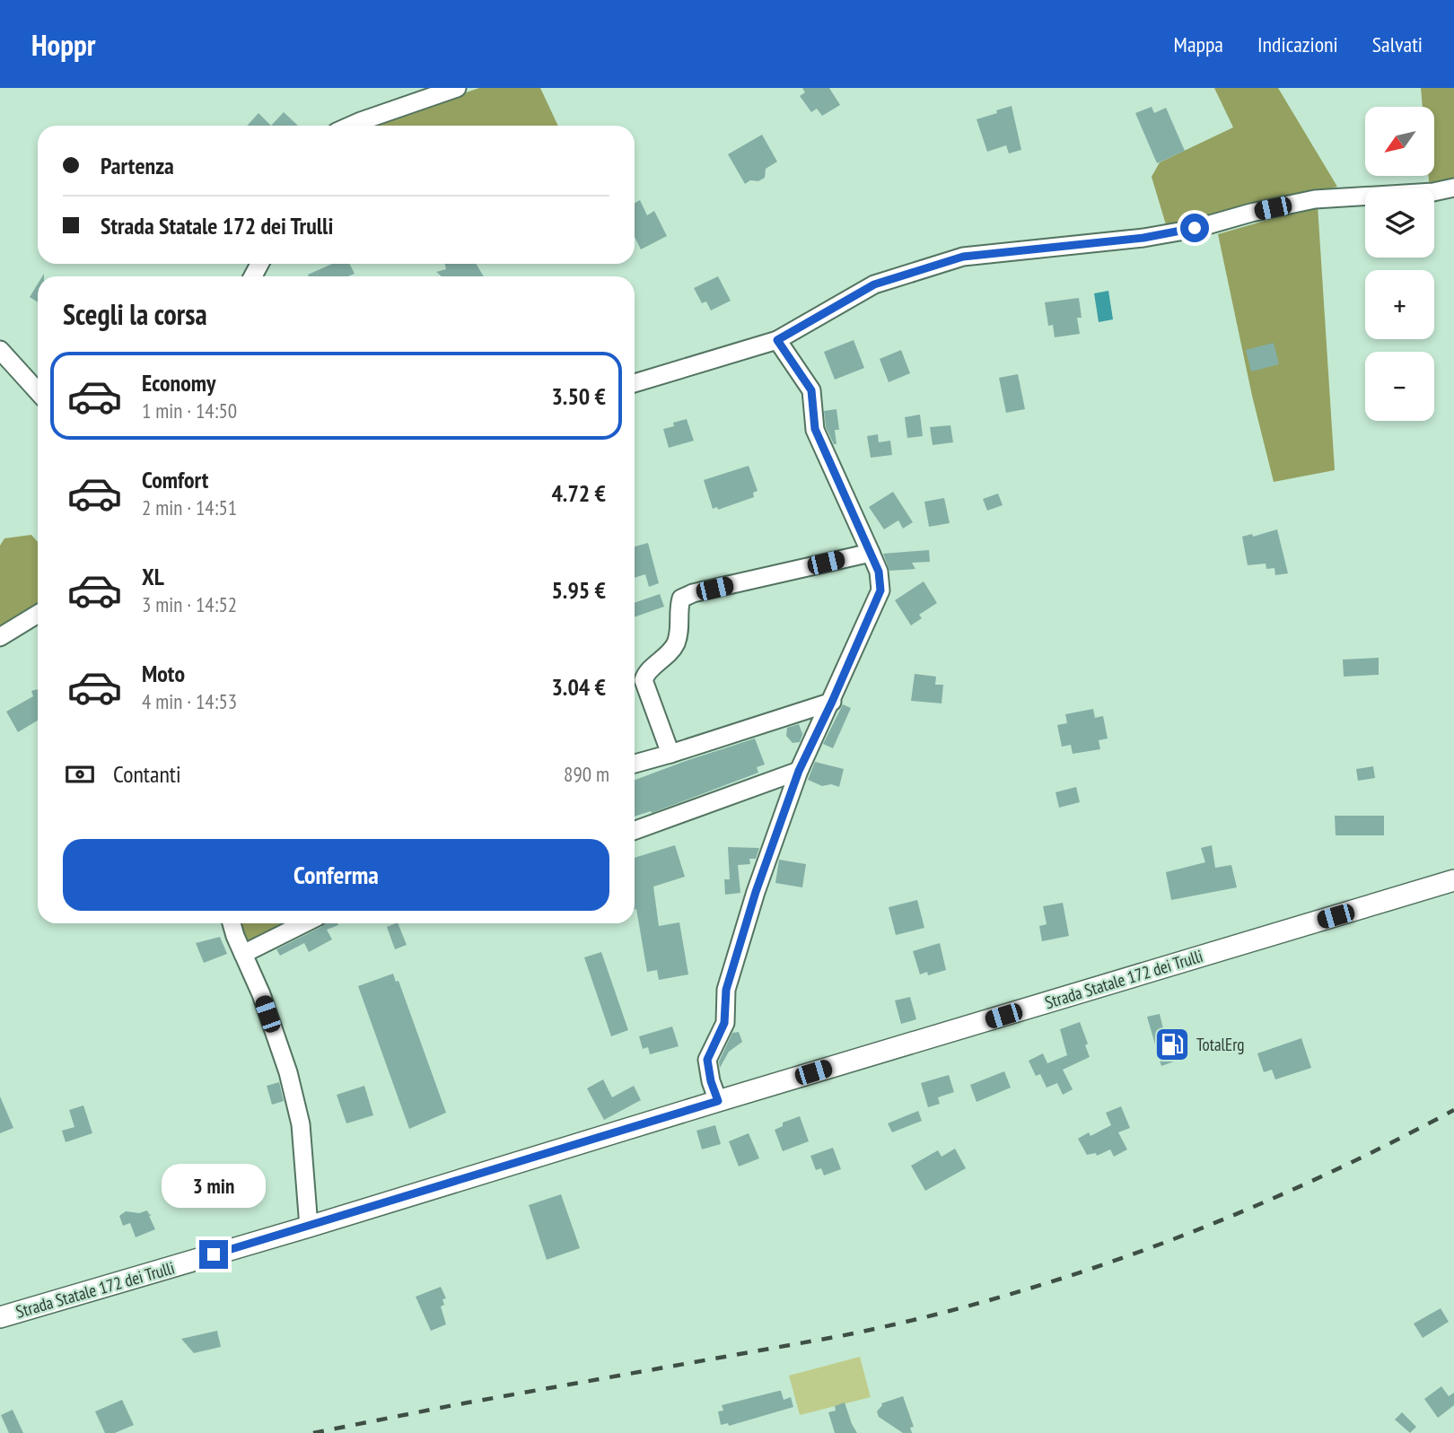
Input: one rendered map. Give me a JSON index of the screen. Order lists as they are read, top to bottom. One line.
{"streets":{"main road":["Strada Statale 172 dei Trulli"]},"places":{"fuel station":["TotalErg"]},"north":"bottom left","page":{"header":"Hoppr","nav":["Mappa","Indicazioni","Salvati"],"map_buttons":["+","−"],"banner":["Partenza","Strada Statale 172 dei Trulli"],"heading":"Scegli la corsa","list":[{"name":"Economy","note":"1 min · 14:50","value":"3.50 €"},{"name":"Comfort","note":"2 min · 14:51","value":"4.72 €"},{"name":"XL","note":"3 min · 14:52","value":"5.95 €"},{"name":"Moto","note":"4 min · 14:53","value":"3.04 €"}],"pay":["Contanti","890 m"],"buttons":"Conferma","bubble":"3 min"}}
